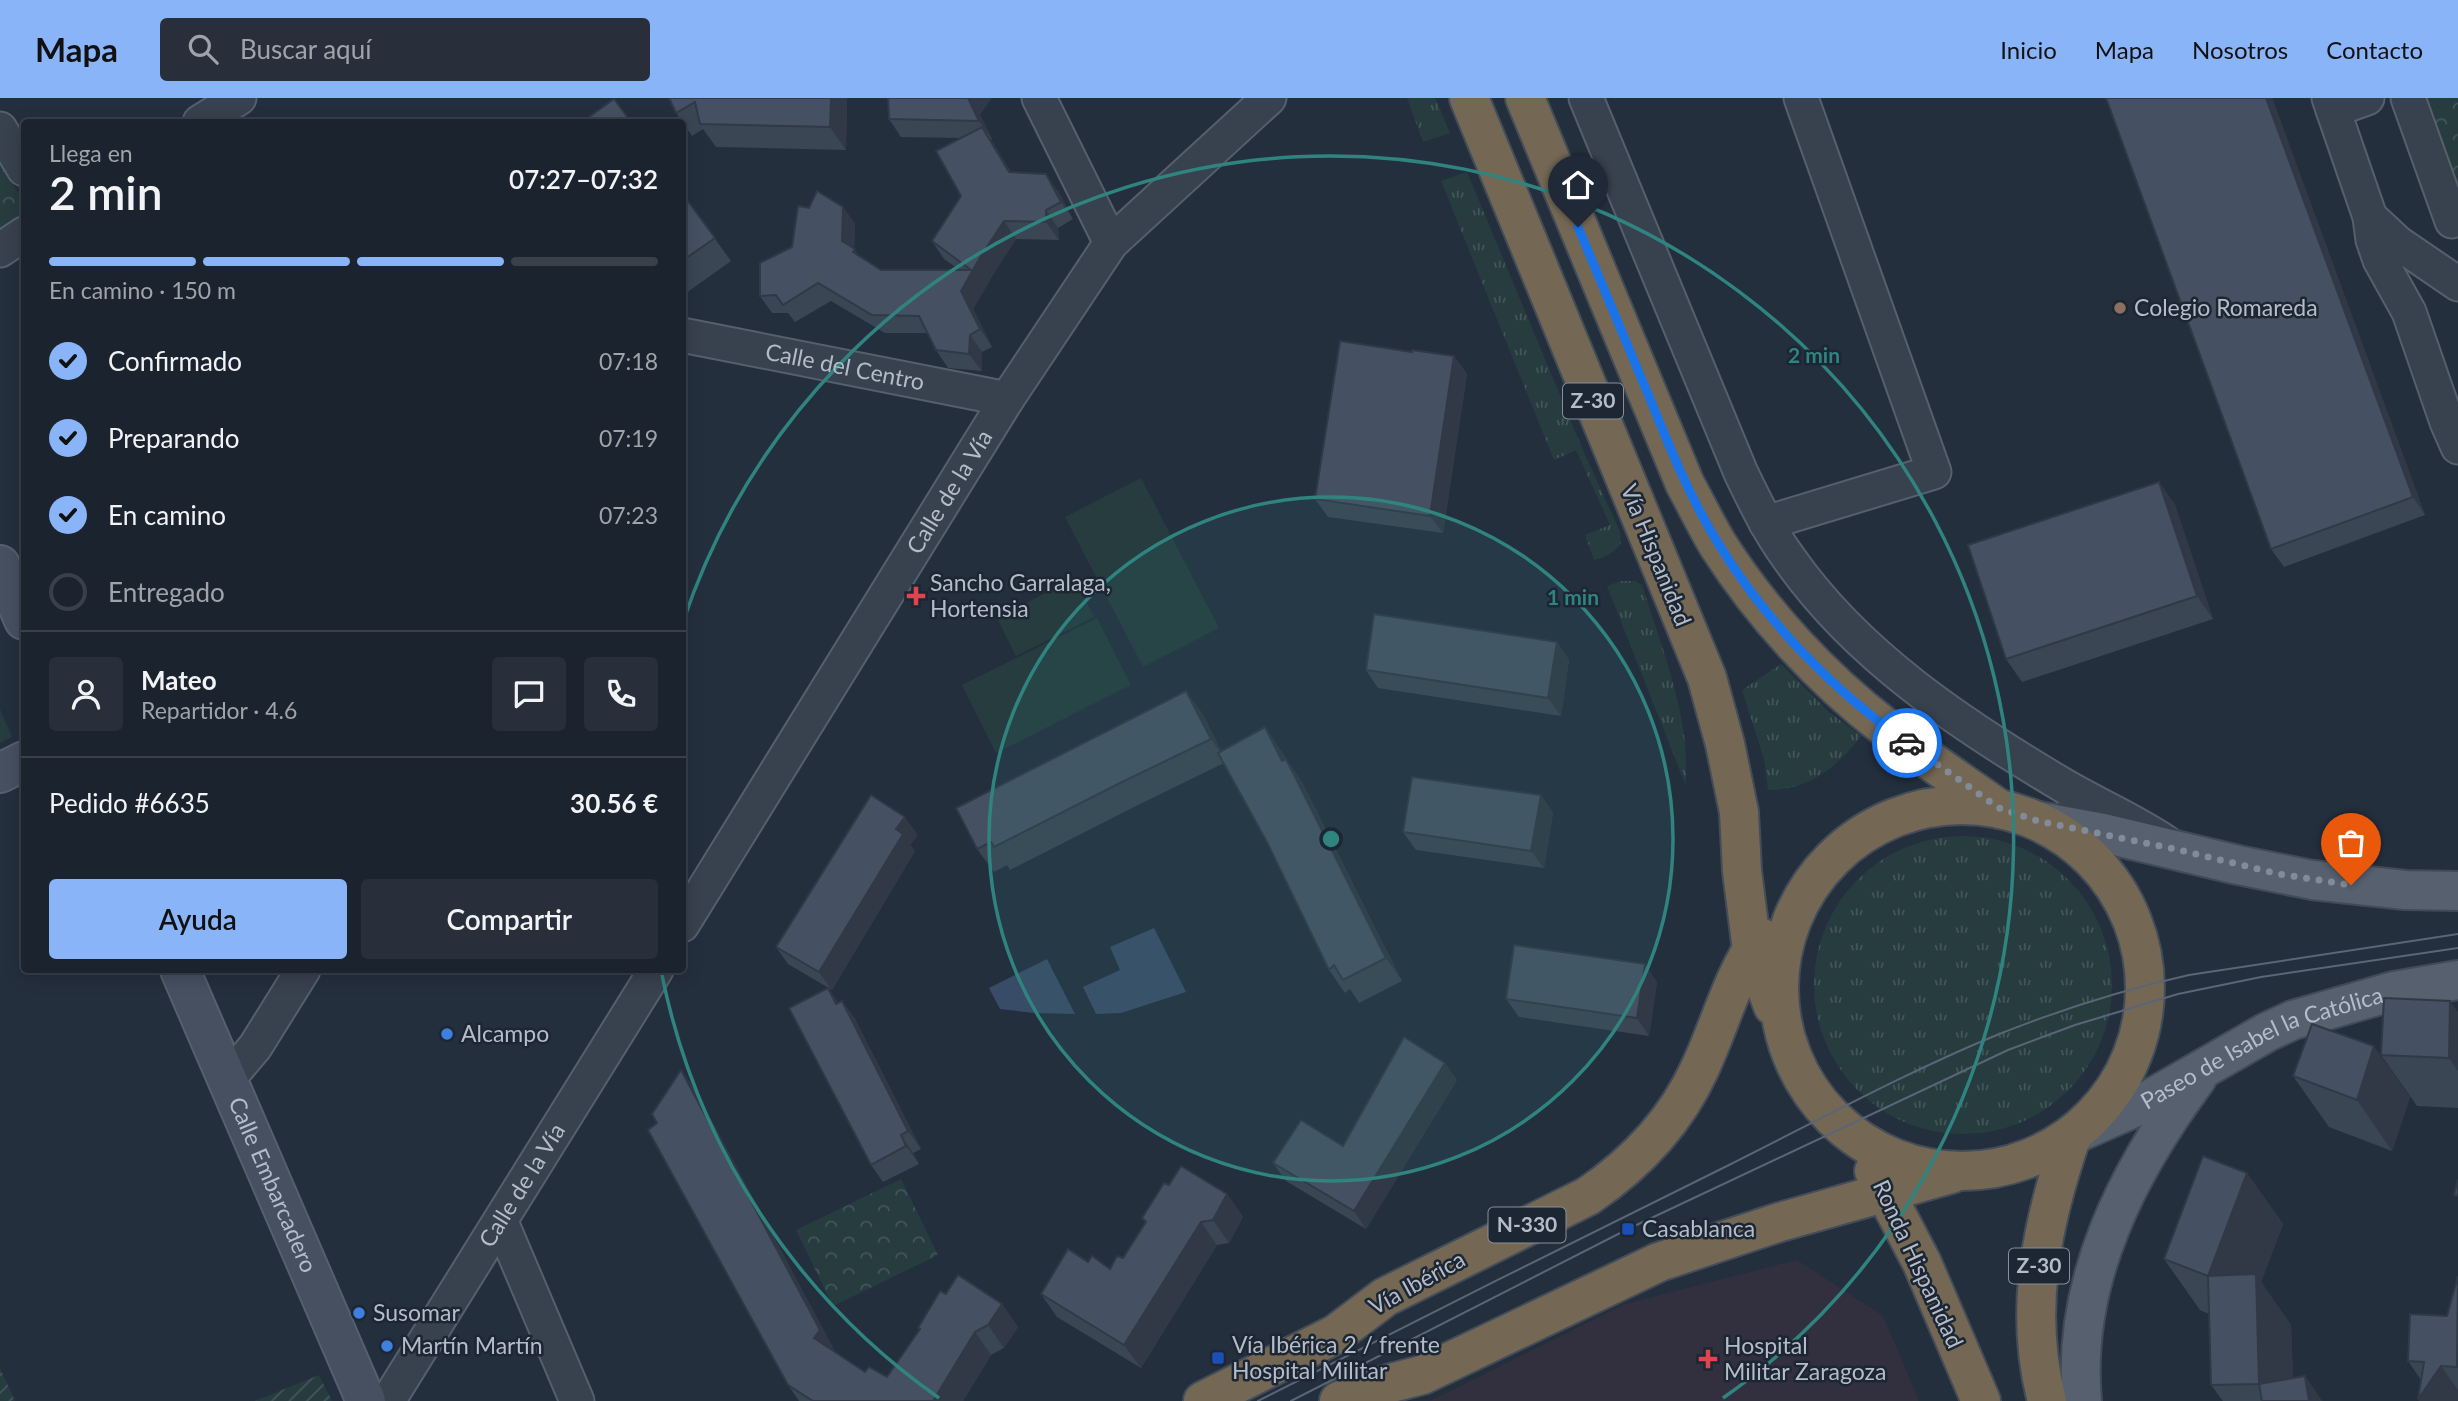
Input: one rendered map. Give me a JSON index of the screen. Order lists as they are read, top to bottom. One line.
{"streets":{"highway":["Z-30","Vía Hispanidad","N-330","Ronda Hispanidad","Vía Ibérica"],"main road":["Paseo de Isabel la Católica"],"street":["Calle del Centro","Calle de la Vía","Calle Embarcadero"]},"crossings":[["Calle del Centro","Calle de la Vía"],["Z-30","Paseo de Isabel la Católica"],["Vía Hispanidad","Ronda Hispanidad"],["Vía Hispanidad","Vía Ibérica"]],"places":{"other":["Colegio Romareda","Alcampo","Susomar","Martín Martín"],"health":["Sancho Garralaga, Hortensia","Hospital Militar Zaragoza"],"transit":["Casablanca","Vía Ibérica 2 / frente Hospital Militar"]},"page":{"header":"Mapa","search":"Buscar aquí","nav":["Inicio","Mapa","Nosotros","Contacto"],"heading":["2 min","Llega en","07:27–07:32"],"panel":["Mateo","Repartidor · 4.6","Pedido #6635","30.56 €"],"bar":"En camino · 150 m","list":[["Confirmado","07:18"],["Preparando","07:19"],["En camino","07:23"],"Entregado"],"buttons":["Ayuda","Compartir"]},"rings":["2 min","1 min"]}
